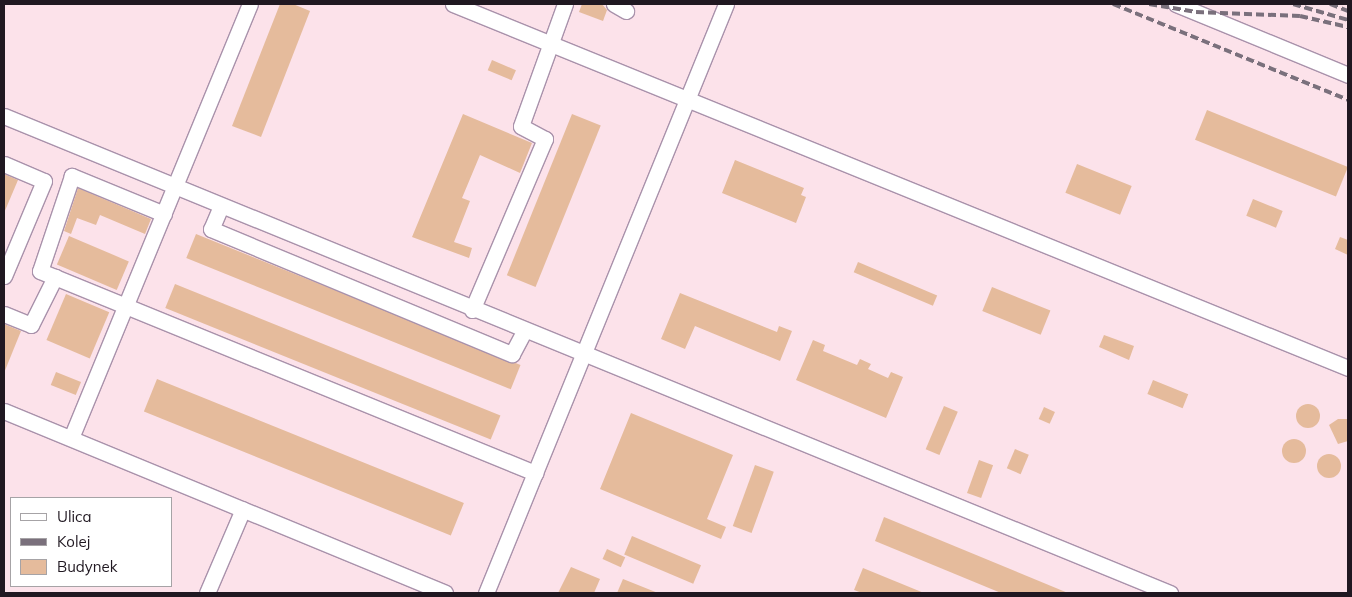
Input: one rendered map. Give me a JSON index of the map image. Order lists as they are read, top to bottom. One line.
{"legend":["Ulica","Kolej","Budynek"]}
